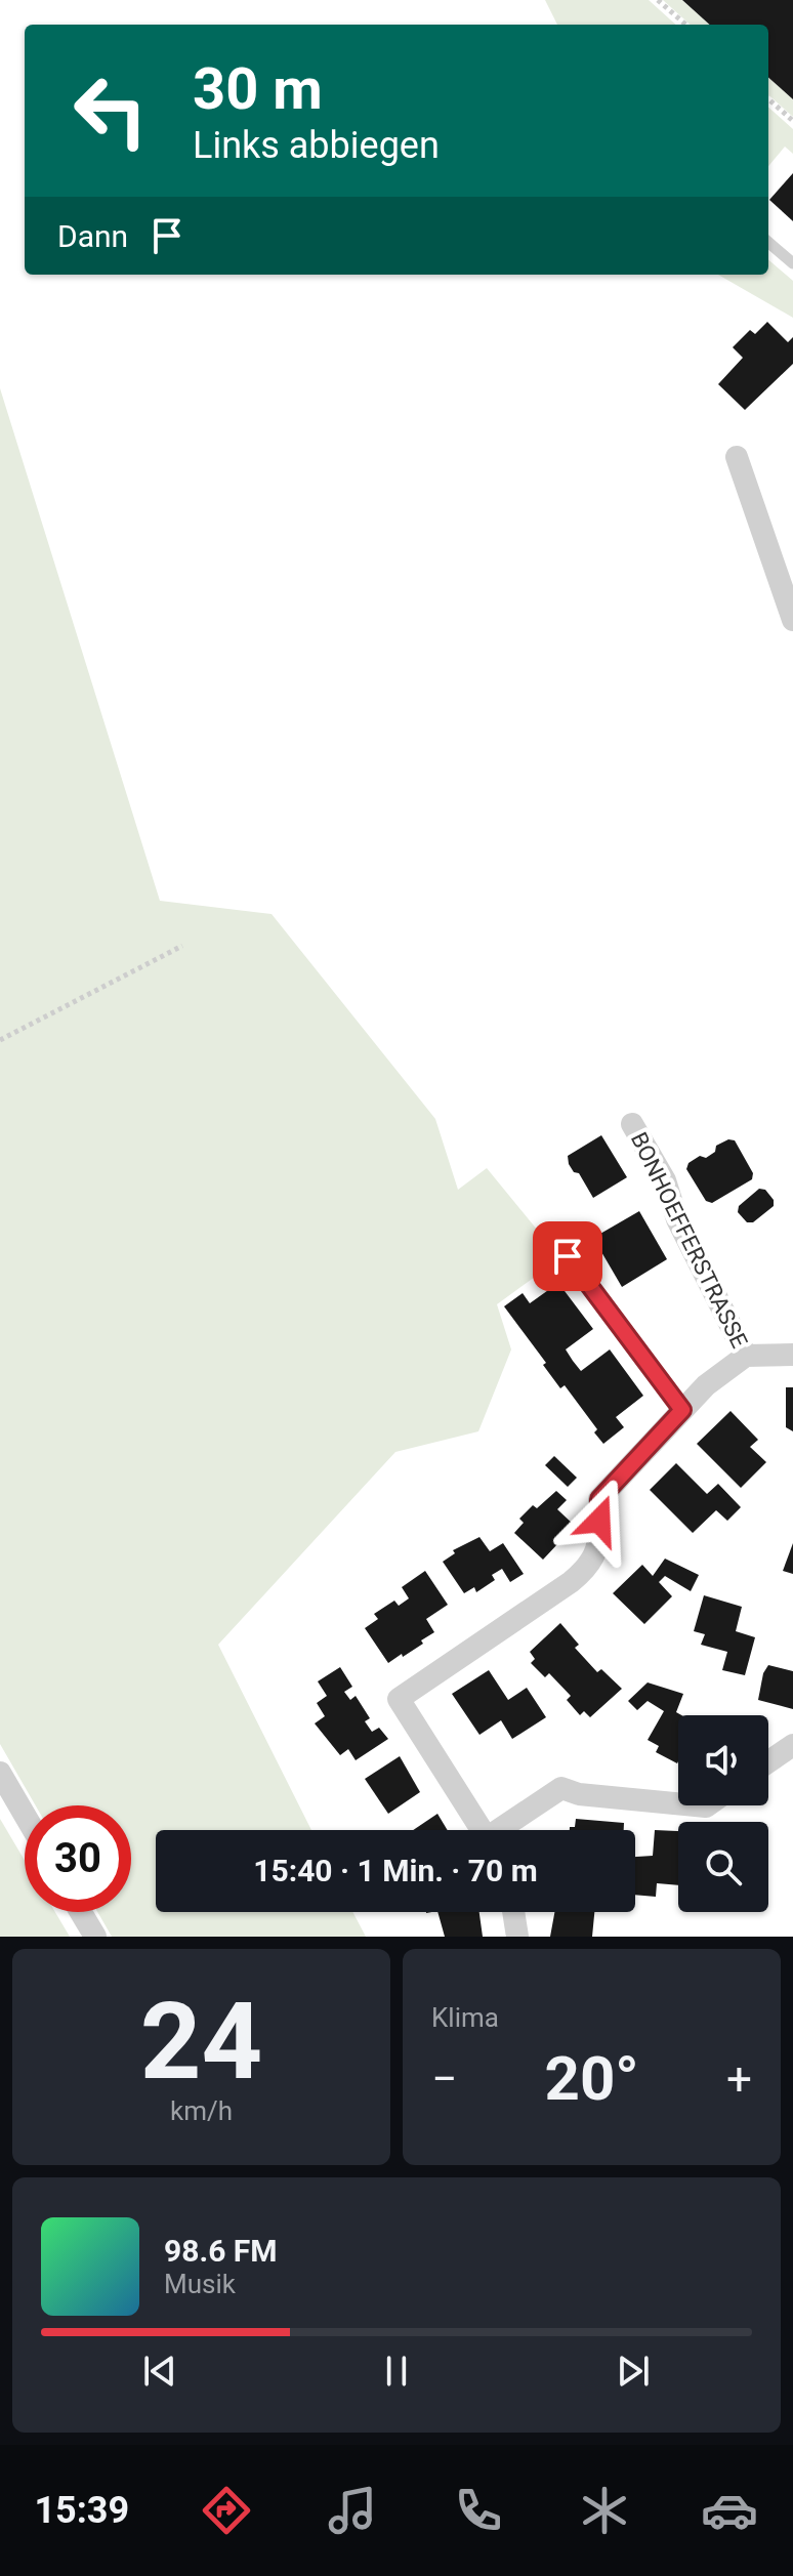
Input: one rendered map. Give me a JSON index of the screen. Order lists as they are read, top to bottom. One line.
{"streets":{"street":["BONHOEFFERSTRASSE"]},"page":{"turn":["30 m","Links abbiegen"],"then":"Dann","limit":"30","trip":"15:40 · 1 Min. · 70 m","tile":[["24","km/h"],"Klima"],"heat":["−","20°","+"],"song":["98.6 FM","Musik"],"tabs":"15:39"}}
